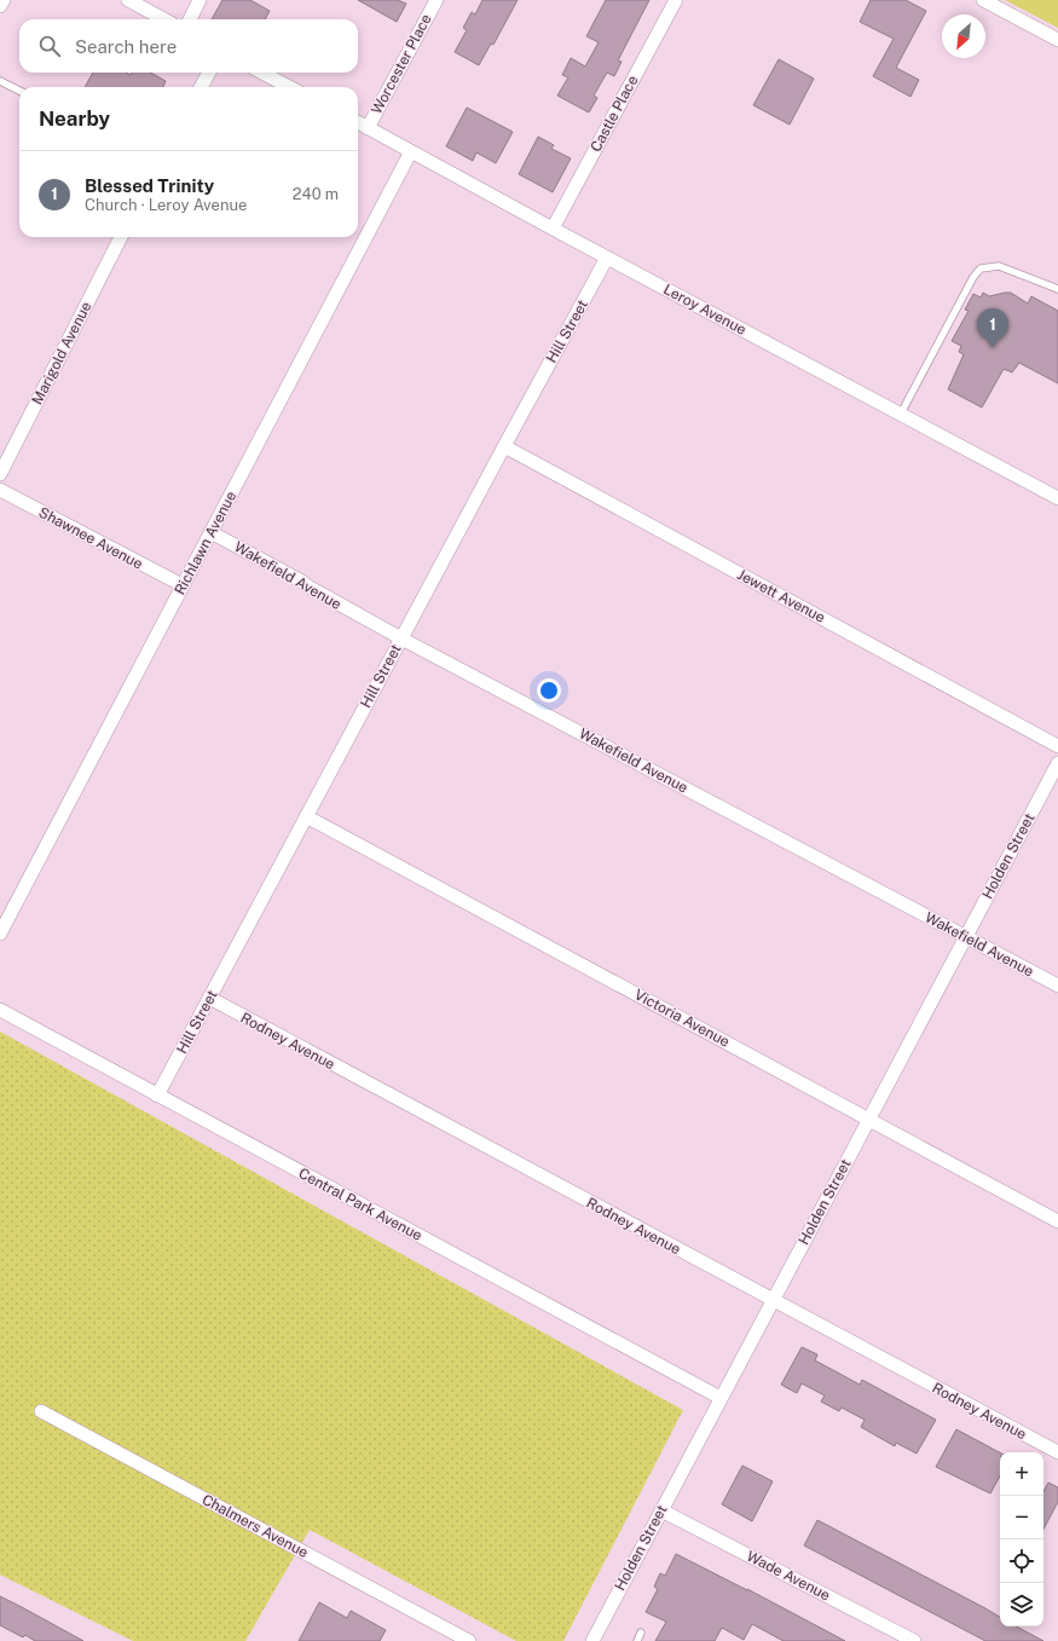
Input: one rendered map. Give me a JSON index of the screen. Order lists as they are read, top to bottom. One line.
{"streets":{"street":["Worcester Place","Castle Place","Leroy Avenue","Hill Street","Marigold Avenue","Shawnee Avenue","Richlawn Avenue","Wakefield Avenue","Jewett Avenue","Holden Street","Victoria Avenue","Rodney Avenue","Central Park Avenue","Chalmers Avenue","Wade Avenue"]},"crossings":[["Worcester Place","Leroy Avenue"],["Castle Place","Leroy Avenue"],["Leroy Avenue","Hill Street"],["Leroy Avenue","Richlawn Avenue"],["Hill Street","Wakefield Avenue"],["Hill Street","Jewett Avenue"],["Hill Street","Victoria Avenue"],["Hill Street","Rodney Avenue"],["Hill Street","Central Park Avenue"],["Shawnee Avenue","Richlawn Avenue"],["Richlawn Avenue","Wakefield Avenue"],["Wakefield Avenue","Holden Street"],["Holden Street","Victoria Avenue"],["Holden Street","Rodney Avenue"],["Holden Street","Central Park Avenue"],["Holden Street","Wade Avenue"]],"north":"bottom left","page":{"search":"Search here","heading":"Nearby","list":[{"mark":"1","name":"Blessed Trinity","note":"Church · Leroy Avenue","value":"240 m"}],"pins":"1","map_buttons":["+","−"]}}
